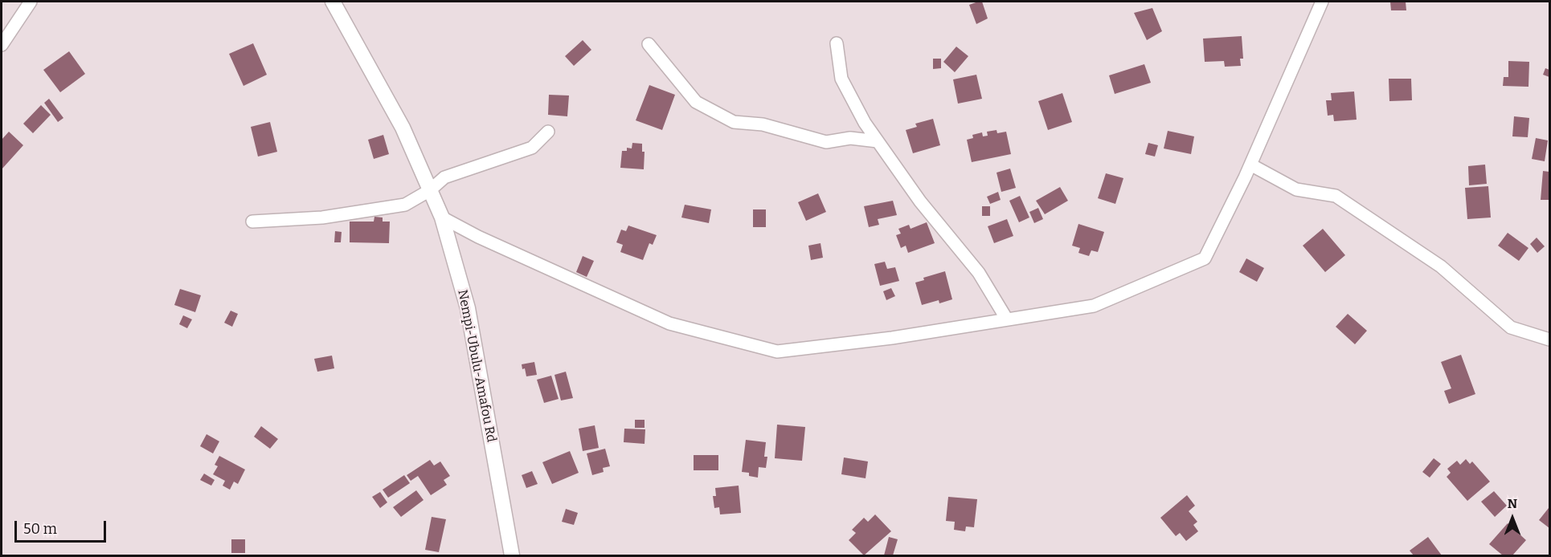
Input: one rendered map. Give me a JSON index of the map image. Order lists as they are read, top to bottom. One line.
{"streets":{"street":["Nempi-Ubulu-Amafou Rd"]},"scale_bar":"50 m","north":"top"}
